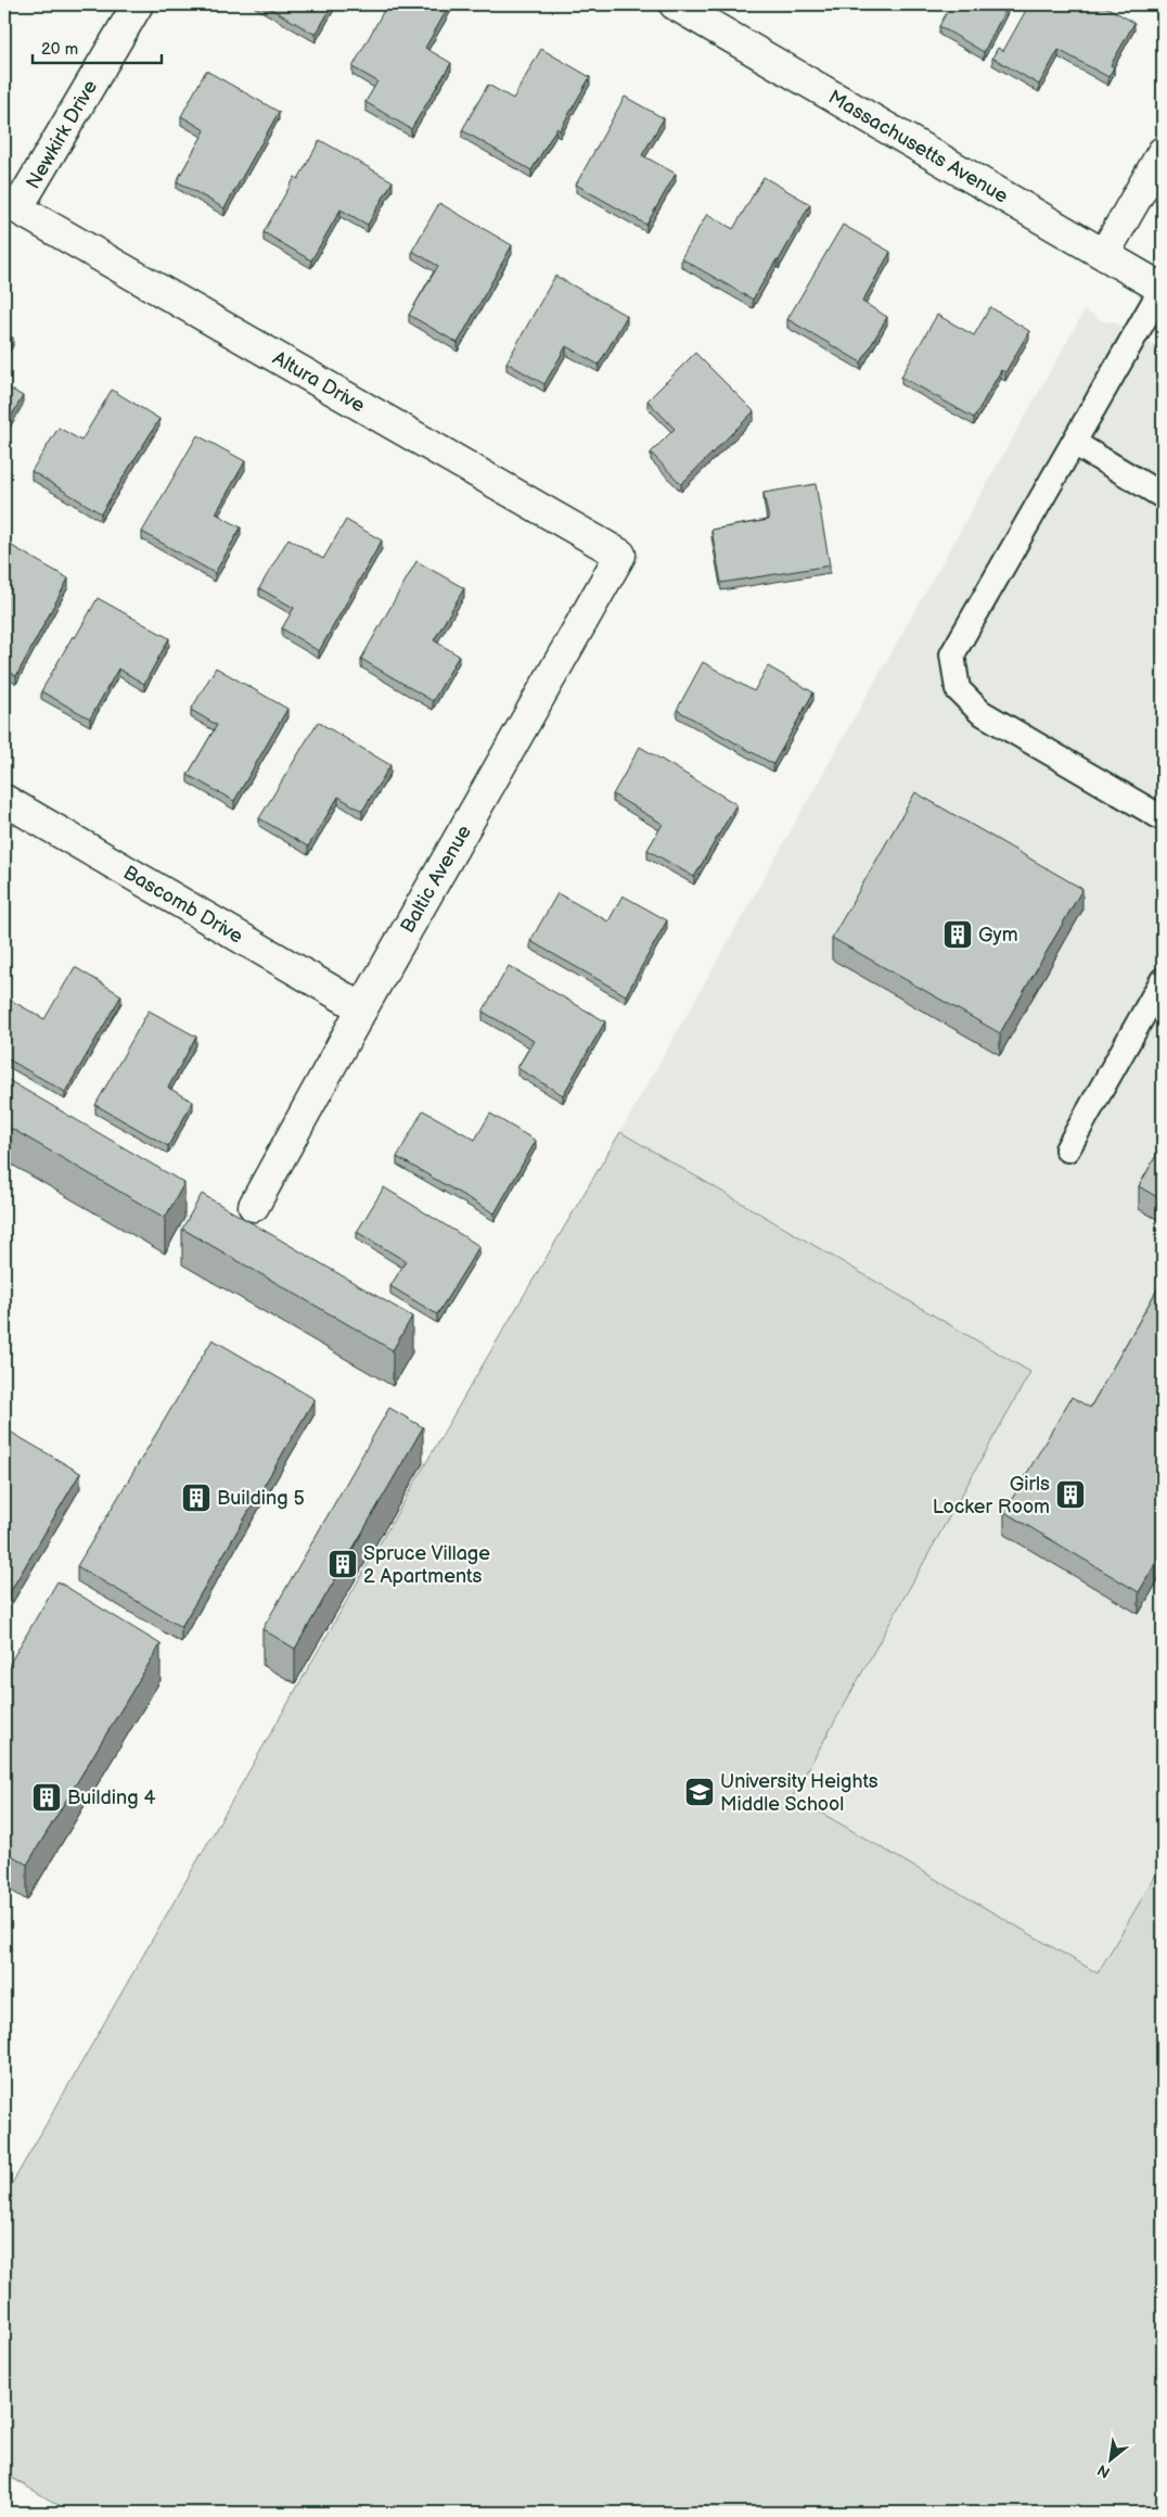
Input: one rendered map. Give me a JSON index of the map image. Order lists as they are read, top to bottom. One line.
{"streets":{"street":["Newkirk Drive","Massachusetts Avenue","Altura Drive","Baltic Avenue","Bascomb Drive"]},"crossings":[["Newkirk Drive","Altura Drive"],["Altura Drive","Baltic Avenue"],["Baltic Avenue","Bascomb Drive"]],"places":{"building":["Gym","Girls Locker Room","Building 5","Spruce Village 2 Apartments","Building 4"],"school or university":["University Heights Middle School"]},"scale_bar":"20 m","north":"bottom left"}
